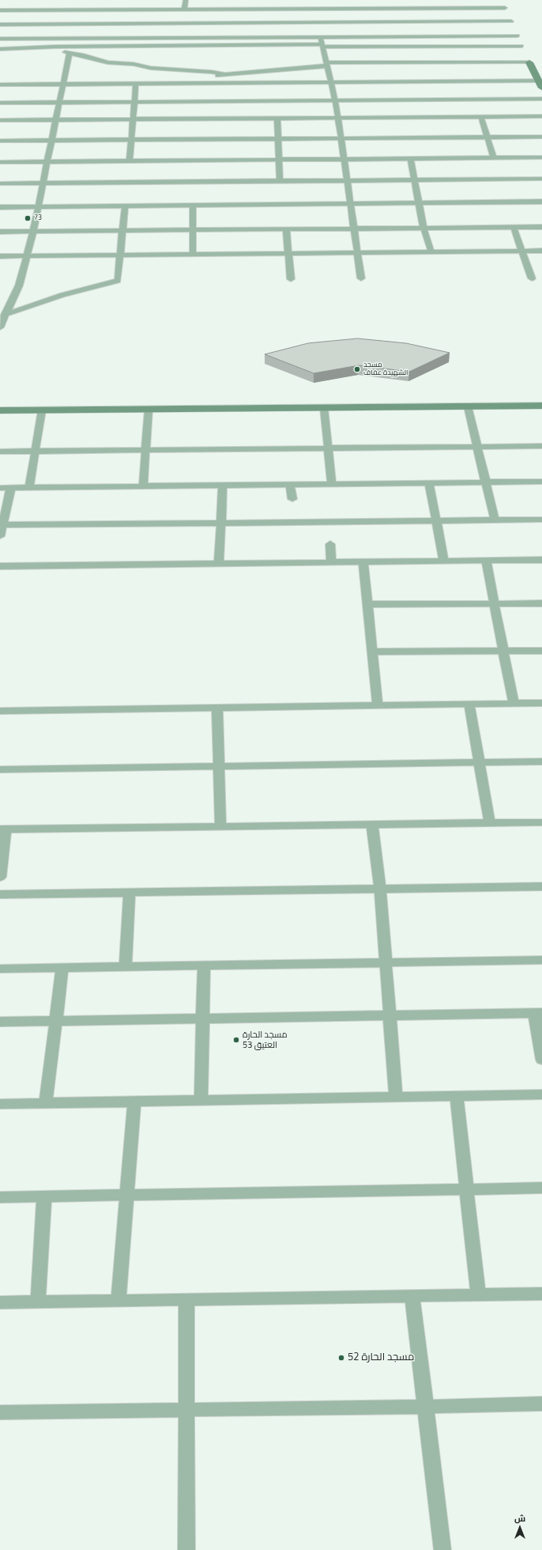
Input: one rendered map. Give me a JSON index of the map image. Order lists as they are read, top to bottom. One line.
{"places":["73","مسجد الشهيدة عفاف","مسجد الحارة 53 العتيق","مسجد الحارة 52"],"north":"top"}
